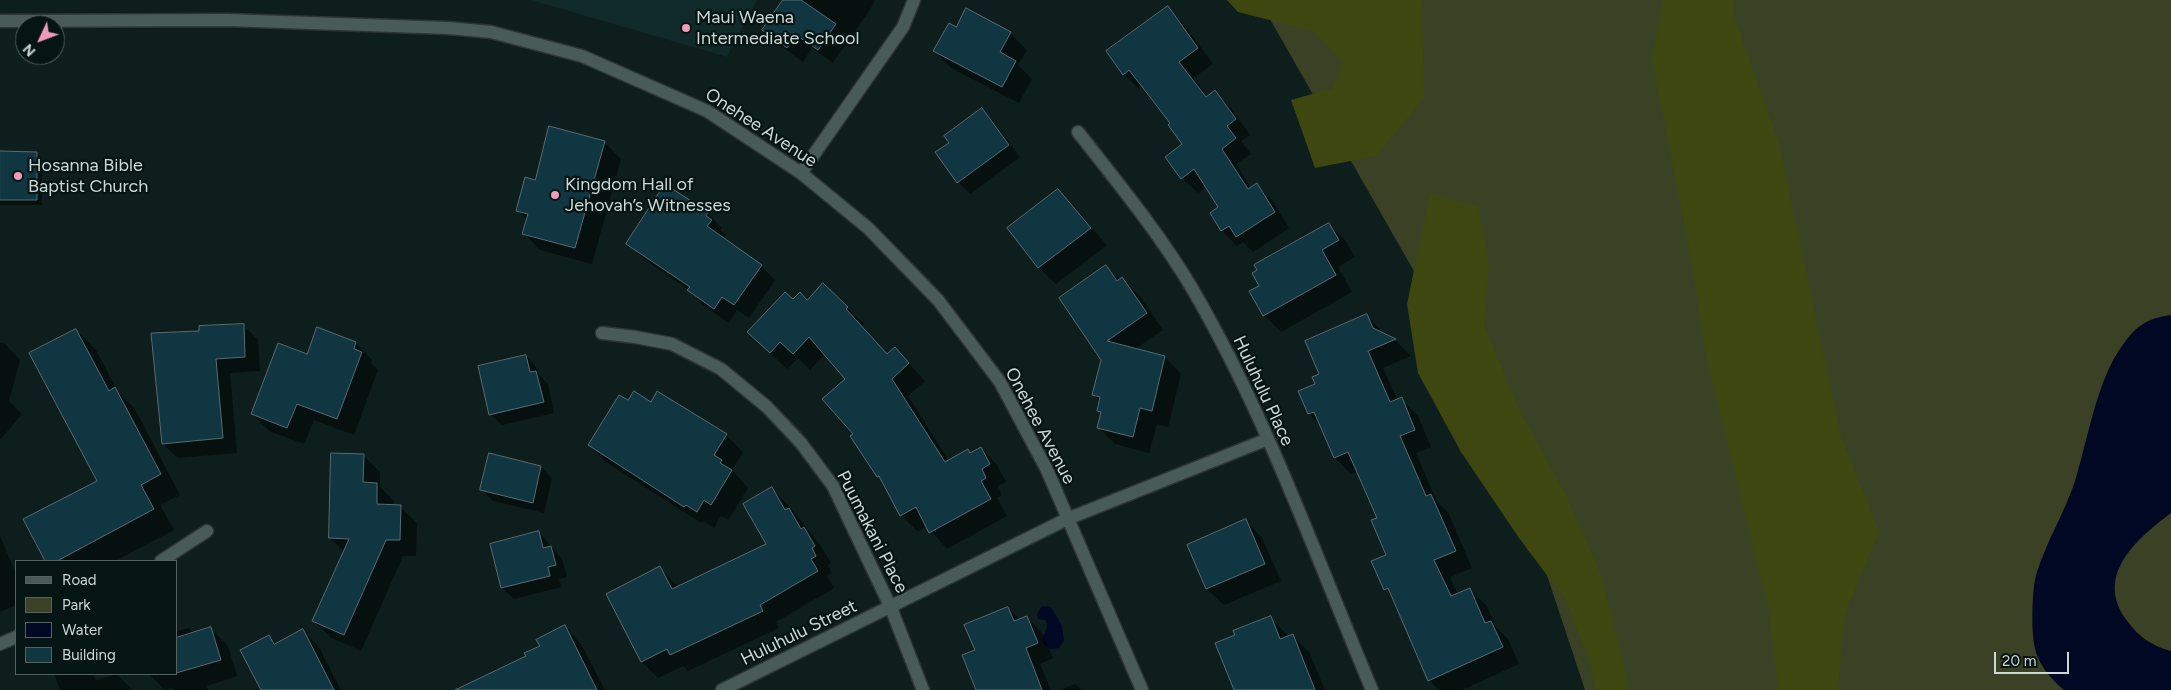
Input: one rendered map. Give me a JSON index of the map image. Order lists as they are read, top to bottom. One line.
{"streets":{"street":["Onehee Avenue","Huluhulu Place","Puumakani Place","Huluhulu Street"]},"crossings":[["Onehee Avenue","Huluhulu Street"],["Huluhulu Place","Huluhulu Street"],["Puumakani Place","Huluhulu Street"]],"places":["Maui Waena Intermediate School","Hosanna Bible Baptist Church","Kingdom Hall of Jehovah’s Witnesses"],"legend":["Road","Park","Water","Building"],"scale_bar":"20 m","north":"bottom left"}
